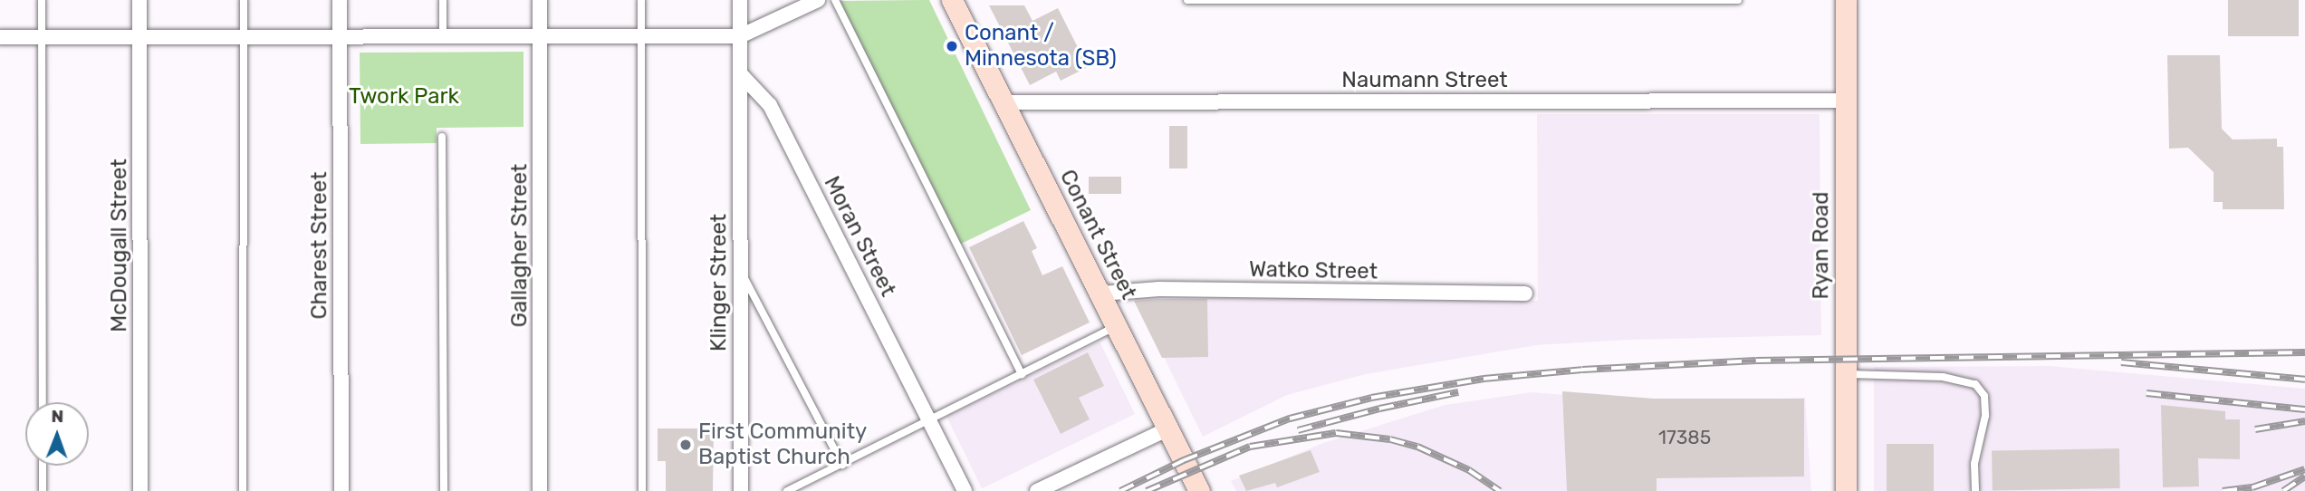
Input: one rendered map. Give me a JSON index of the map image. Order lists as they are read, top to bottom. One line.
{"streets":{"main road":["Conant Street","Ryan Road"],"street":["Naumann Street","Moran Street","McDougall Street","Charest Street","Gallagher Street","Watko Street","Klinger Street"]},"crossings":[["Naumann Street","Conant Street"],["Naumann Street","Ryan Road"],["Conant Street","Watko Street"],["Moran Street","Klinger Street"]],"parks":["Twork Park"],"places":["Conant / Minnesota (SB)","First Community Baptist Church"],"house_numbers":["17385"],"north":"top"}
